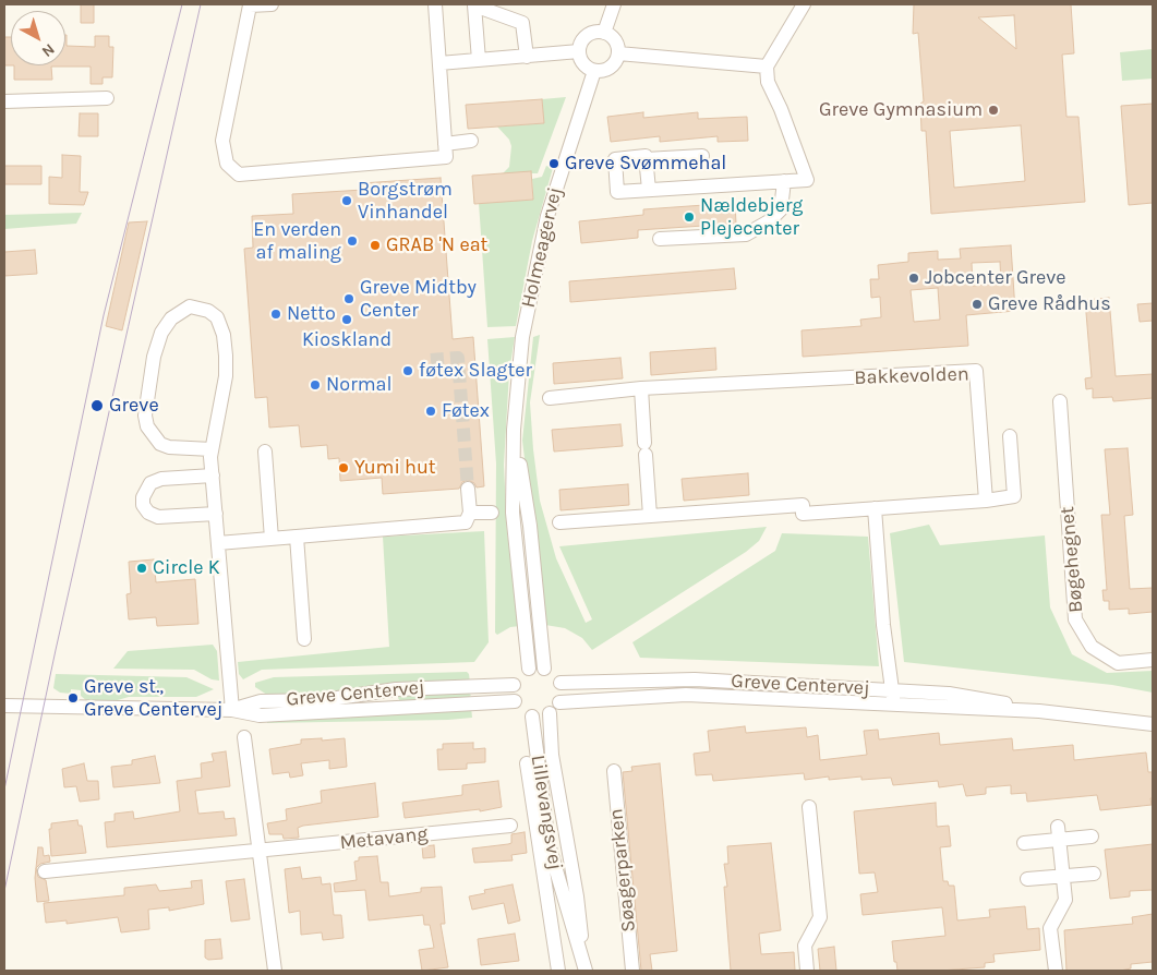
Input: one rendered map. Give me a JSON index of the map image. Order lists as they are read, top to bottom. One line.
{"streets":{"street":["Holmeagervej","Bakkevolden","Bøgehegnet","Greve Centervej","Lillevangsvej","Metavang","Søagerparken"]},"crossings":[["Holmeagervej","Greve Centervej"],["Holmeagervej","Lillevangsvej"],["Greve Centervej","Lillevangsvej"]],"places":["Greve Gymnasium","Greve Svømmehal","Borgstrøm Vinhandel","Nældebjerg Plejecenter","En verden af maling","GRAB 'N eat","Jobcenter Greve","Greve Midtby Center","Greve Rådhus","Netto","Kioskland","føtex Slagter","Normal","Greve","Føtex","Yumi hut","Circle K","Greve st., Greve Centervej"],"north":"bottom right"}
